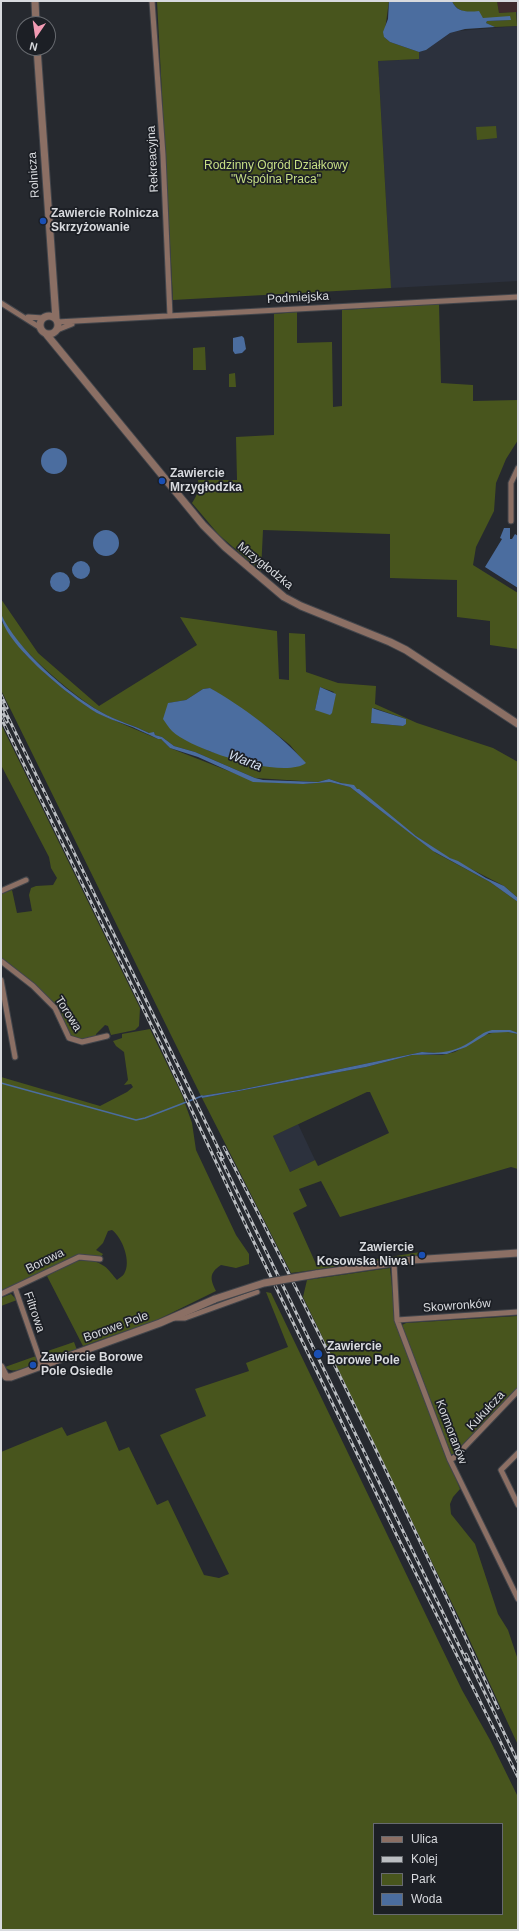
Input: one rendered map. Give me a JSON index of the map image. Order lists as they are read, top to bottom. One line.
{"streets":{"street":["Rekreacyjna","Rolnicza","Podmiejska","Mrzygłodzka","Torowa","Borowa","Skowronków","Filtrowa","Borowe Pole","Kukułcza","Kormoranów"]},"crossings":[["Rekreacyjna","Podmiejska"],["Rolnicza","Podmiejska"],["Podmiejska","Mrzygłodzka"],["Borowa","Filtrowa"],["Skowronków","Kormoranów"],["Filtrowa","Borowe Pole"],["Borowe Pole","Kormoranów"],["Kukułcza","Kormoranów"]],"water":["Warta"],"parks":["Rodzinny Ogród Działkowy \"Wspólna Praca\""],"places":["Zawiercie Rolnicza Skrzyżowanie","Zawiercie Mrzygłodzka","Zawiercie Kosowska Niwa I","Zawiercie Borowe Pole","Zawiercie Borowe Pole Osiedle"],"legend":["Ulica","Kolej","Park","Woda"],"north":"bottom"}
